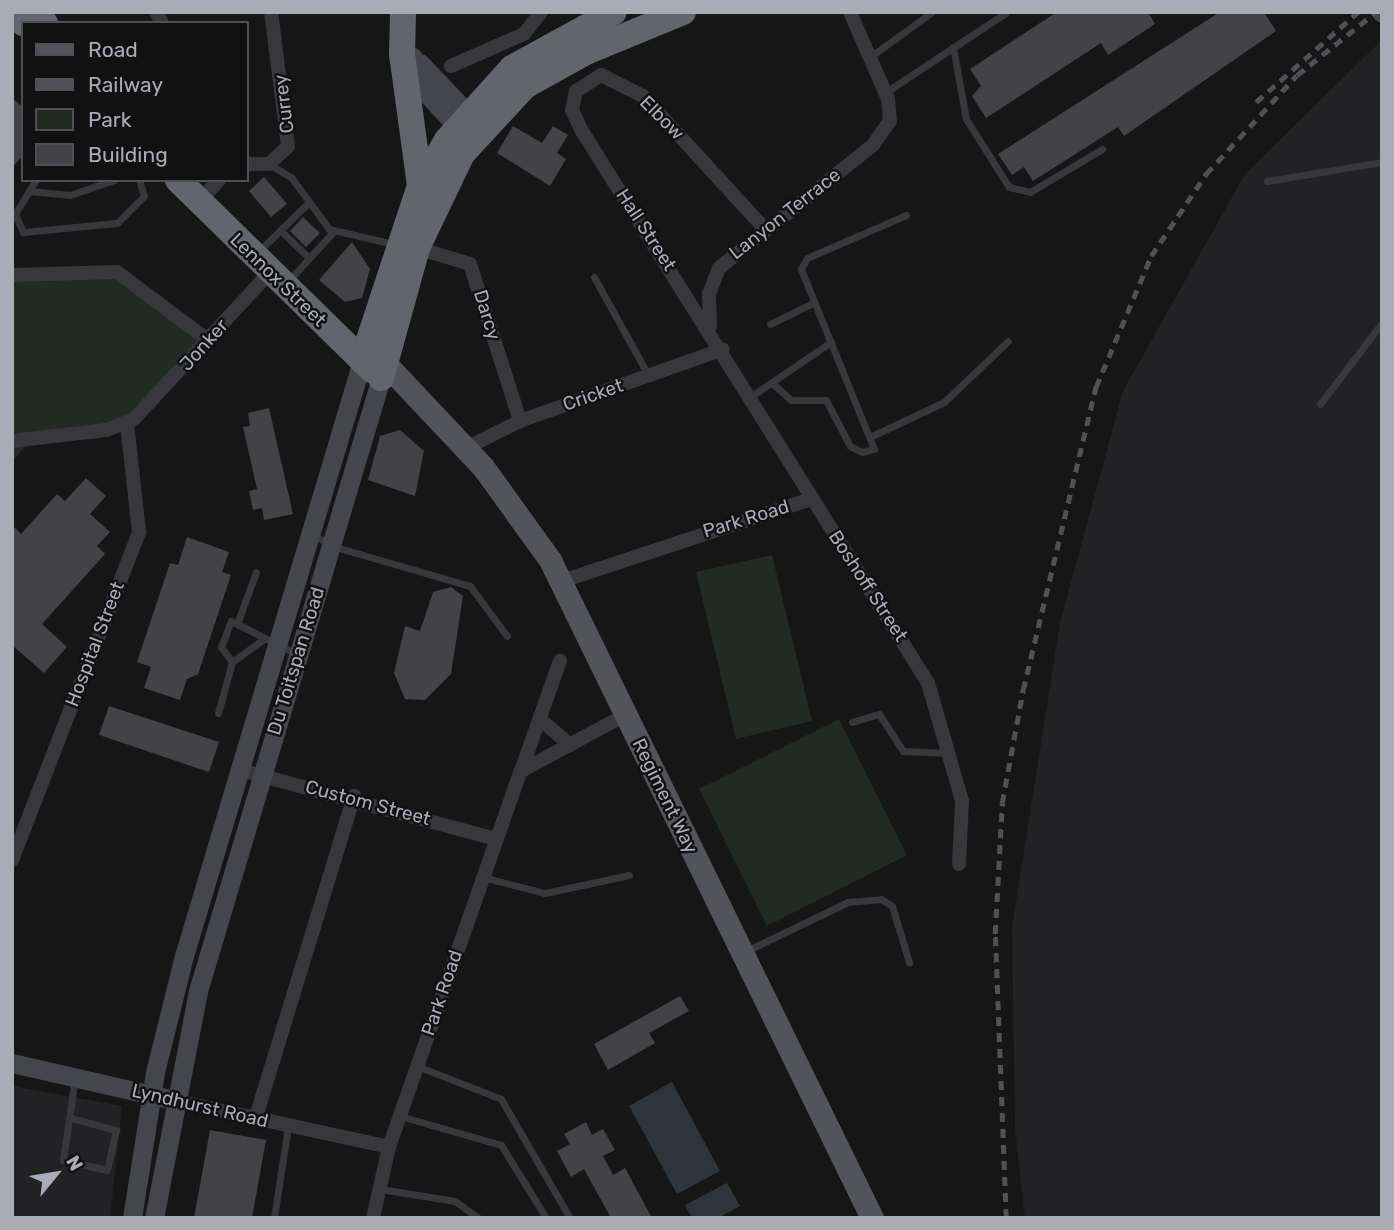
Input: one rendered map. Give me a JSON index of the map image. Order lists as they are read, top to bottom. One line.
{"streets":{"highway":["Lennox Street","Du Toitspan Road"],"main road":["Regiment Way"],"street":["Currey","Elbow","Lanyon Terrace","Hall Street","Darcy","Jonker","Cricket","Park Road","Boshoff Street","Hospital Street","Custom Street","Lyndhurst Road"]},"crossings":[["Elbow","Lanyon Terrace"],["Elbow","Hall Street"],["Lanyon Terrace","Hall Street"],["Lanyon Terrace","Boshoff Street"],["Hall Street","Boshoff Street"],["Lennox Street","Jonker"],["Lennox Street","Du Toitspan Road"],["Lennox Street","Regiment Way"],["Darcy","Cricket"],["Darcy","Du Toitspan Road"],["Jonker","Hospital Street"],["Cricket","Boshoff Street"],["Cricket","Regiment Way"],["Park Road","Boshoff Street"],["Park Road","Regiment Way"],["Park Road","Custom Street"],["Park Road","Lyndhurst Road"],["Du Toitspan Road","Regiment Way"],["Du Toitspan Road","Custom Street"],["Du Toitspan Road","Lyndhurst Road"]],"legend":["Road","Railway","Park","Building"],"north":"top right"}
